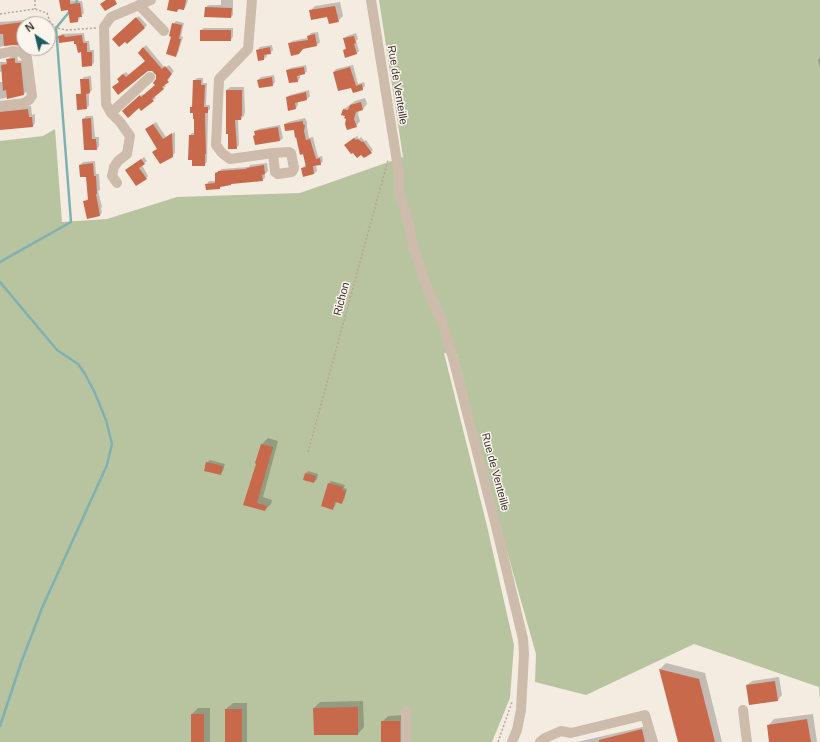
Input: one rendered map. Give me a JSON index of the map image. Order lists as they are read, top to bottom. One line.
{"streets":{"street":["Rue de Venteille"],"path":["Richon"]},"crossings":[["Rue de Venteille","Richon"]],"north":"top left"}
